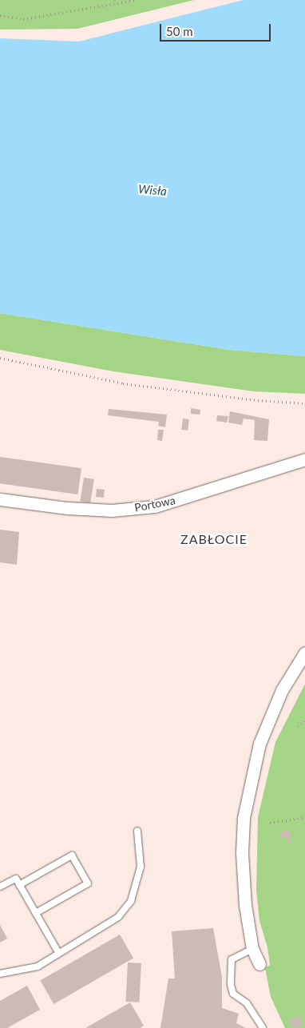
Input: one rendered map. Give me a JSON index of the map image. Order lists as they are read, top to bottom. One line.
{"streets":{"street":["Portowa"]},"districts":["ZABŁOCIE"],"water":["Wisła"],"scale_bar":"50 m"}
